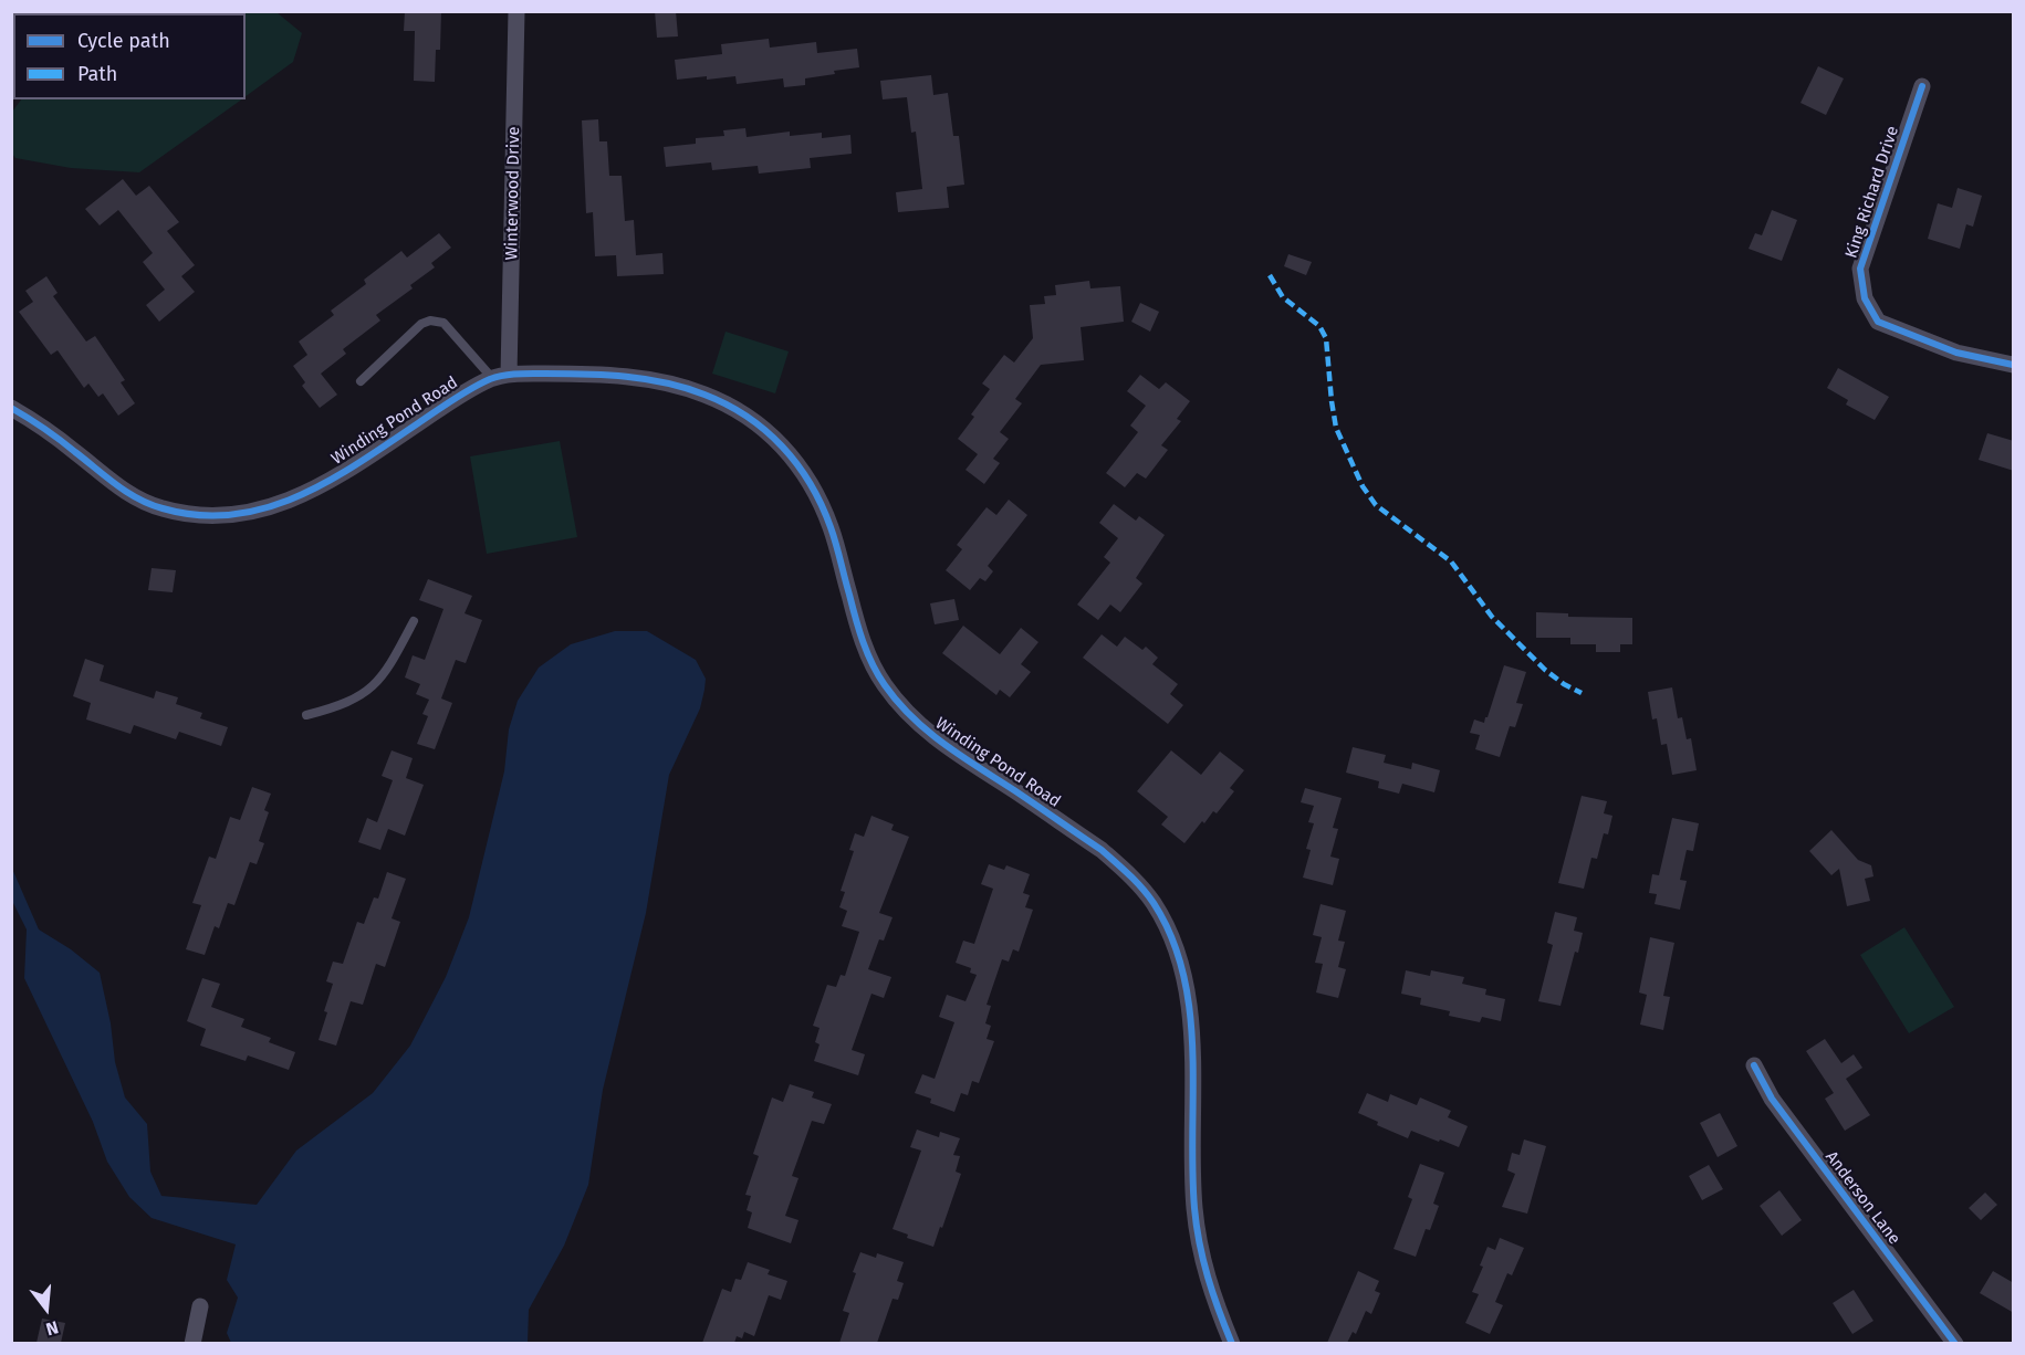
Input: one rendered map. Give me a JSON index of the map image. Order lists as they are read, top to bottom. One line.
{"streets":{"street":["King Richard Drive","Winterwood Drive","Winding Pond Road","Anderson Lane"]},"crossings":[["Winterwood Drive","Winding Pond Road"]],"legend":["Cycle path","Path"],"north":"bottom"}
